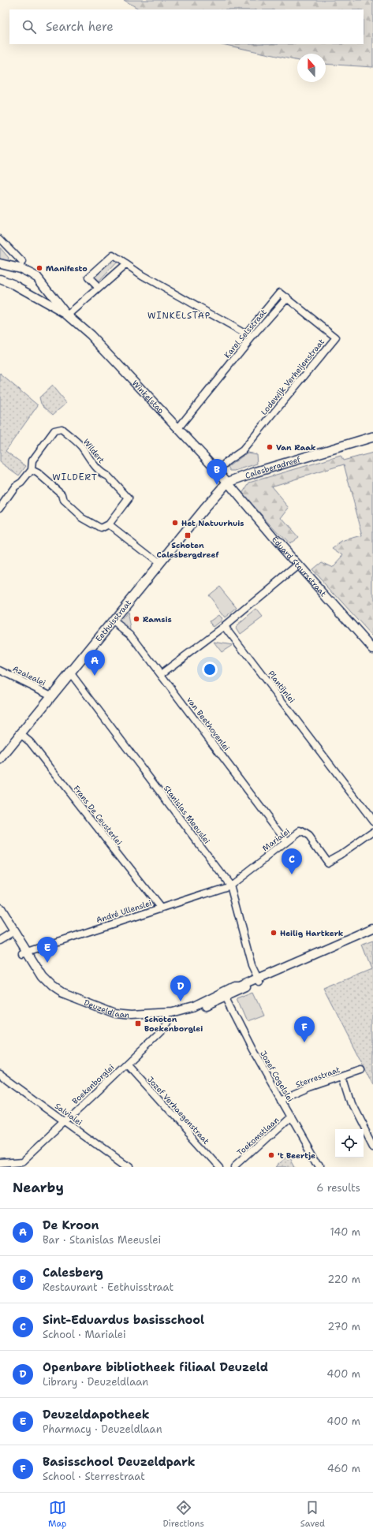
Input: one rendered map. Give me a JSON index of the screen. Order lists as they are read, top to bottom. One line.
{"streets":{"main road":["Calesbergdreef","Eethuisstraat"],"street":["Karel Selsstraat","Lodewijk Verheijenstraat","Winkelstap","Wildert","Eduard Steursstraat","Azalealei","Plantijnlei","van Beethovenlei","Stanislas Meeuslei","Frans De Ceusterlei","Marialei","André Ullenslei","Deuzeldlaan","Jozef Cogelslei","Sterrestraat","Boekenborglei","Jozef Verhaegenstraat","Salvialei","Toekomstlaan"]},"crossings":[["Karel Selsstraat","Lodewijk Verheijenstraat"],["Karel Selsstraat","Winkelstap"],["Lodewijk Verheijenstraat","Winkelstap"],["Winkelstap","Calesbergdreef"],["Winkelstap","Eduard Steursstraat"],["Winkelstap","Eethuisstraat"],["Calesbergdreef","Eduard Steursstraat"],["Calesbergdreef","Eethuisstraat"],["Eduard Steursstraat","Eethuisstraat"],["Eethuisstraat","Azalealei"],["Eethuisstraat","van Beethovenlei"],["Eethuisstraat","Stanislas Meeuslei"],["Eethuisstraat","Frans De Ceusterlei"],["van Beethovenlei","Marialei"],["Stanislas Meeuslei","Marialei"],["Stanislas Meeuslei","André Ullenslei"],["Stanislas Meeuslei","Deuzeldlaan"],["Frans De Ceusterlei","André Ullenslei"],["Marialei","André Ullenslei"],["André Ullenslei","Deuzeldlaan"],["Deuzeldlaan","Jozef Cogelslei"],["Deuzeldlaan","Boekenborglei"],["Jozef Cogelslei","Sterrestraat"],["Jozef Cogelslei","Toekomstlaan"],["Boekenborglei","Jozef Verhaegenstraat"],["Boekenborglei","Salvialei"]],"districts":["WINKELSTAP","WILDERT"],"places":{"other":["Manifesto","Van Raak","Het Natuurhuis","Ramsis","Heilig Hartkerk","'t Beertje"],"transit":["Schoten Calesbergdreef","Schoten Boekenborglei"]},"north":"top","page":{"search":"Search here","pins":["B","A","C","E","D","F"],"heading":["Nearby","6 results"],"list":[{"mark":"A","name":"De Kroon","note":"Bar · Stanislas Meeuslei","value":"140 m"},{"mark":"B","name":"Calesberg","note":"Restaurant · Eethuisstraat","value":"220 m"},{"mark":"C","name":"Sint-Eduardus basisschool","note":"School · Marialei","value":"270 m"},{"mark":"D","name":"Openbare bibliotheek filiaal Deuzeld","note":"Library · Deuzeldlaan","value":"400 m"},{"mark":"E","name":"Deuzeldapotheek","note":"Pharmacy · Deuzeldlaan","value":"400 m"},{"mark":"F","name":"Basisschool Deuzeldpark","note":"School · Sterrestraat","value":"460 m"}],"nav":["Map","Directions","Saved"]}}
